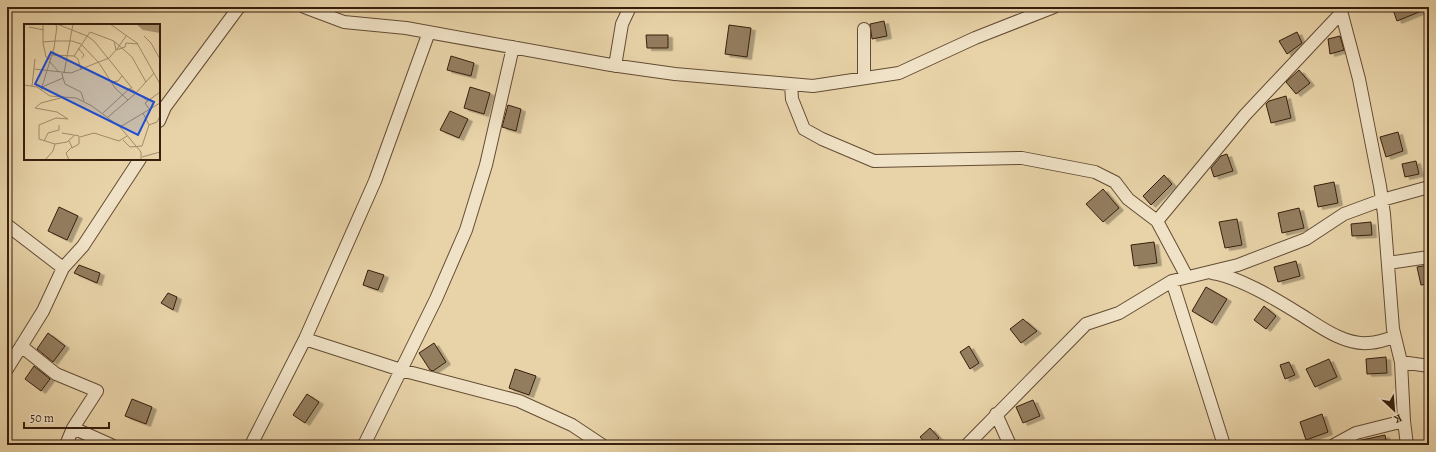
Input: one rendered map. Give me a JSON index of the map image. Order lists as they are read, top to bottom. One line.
{"scale_bar":"50 m","north":"bottom right"}
